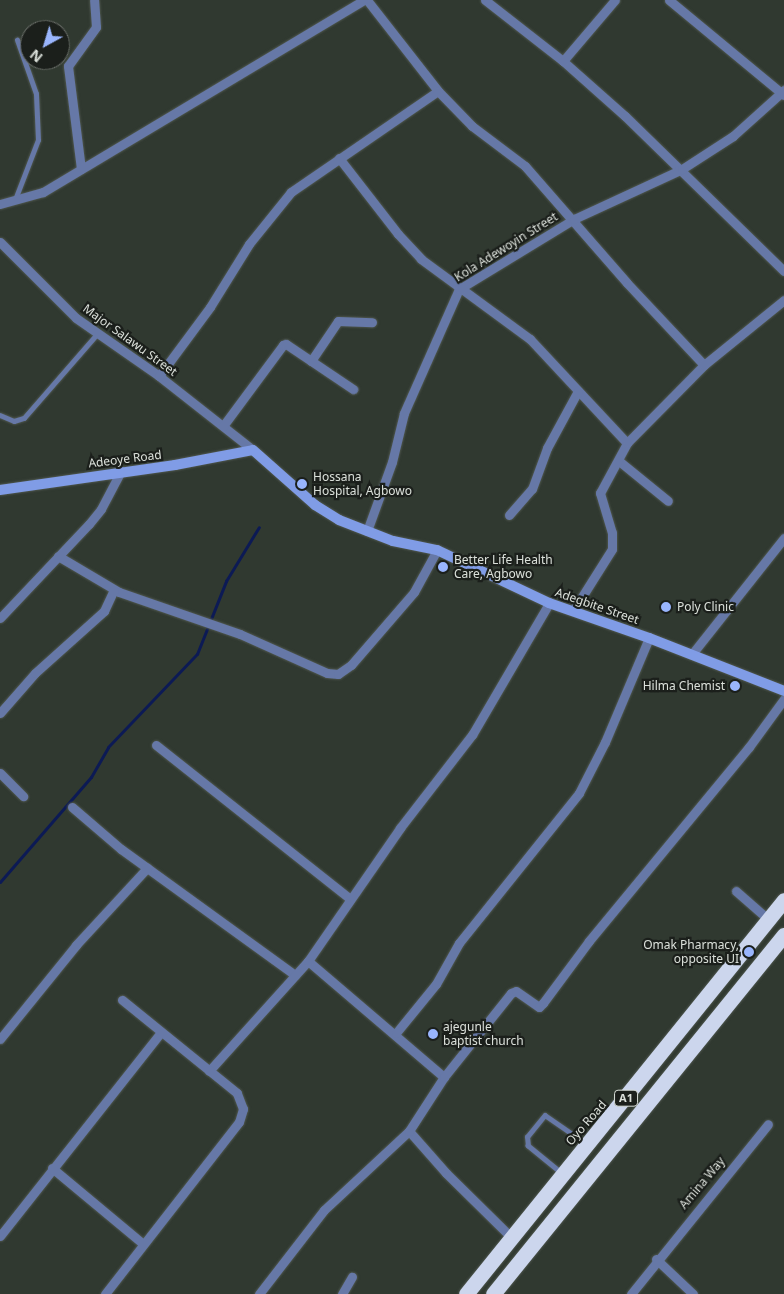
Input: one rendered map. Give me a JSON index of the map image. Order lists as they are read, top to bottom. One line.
{"streets":{"highway":["A1","Oyo Road"],"street":["Kola Adewoyin Street","Major Salawu Street","Adeoye Road","Adegbite Street","Amina Way"]},"crossings":[["Kola Adewoyin Street","Adegbite Street"],["Major Salawu Street","Adeoye Road"],["Major Salawu Street","Adegbite Street"],["Adeoye Road","Adegbite Street"]],"places":["Hossana Hospital, Agbowo","Better Life Health Care, Agbowo","Poly Clinic","Hilma Chemist","Omak Pharmacy, opposite UI","ajegunle baptist church"],"north":"bottom left"}
